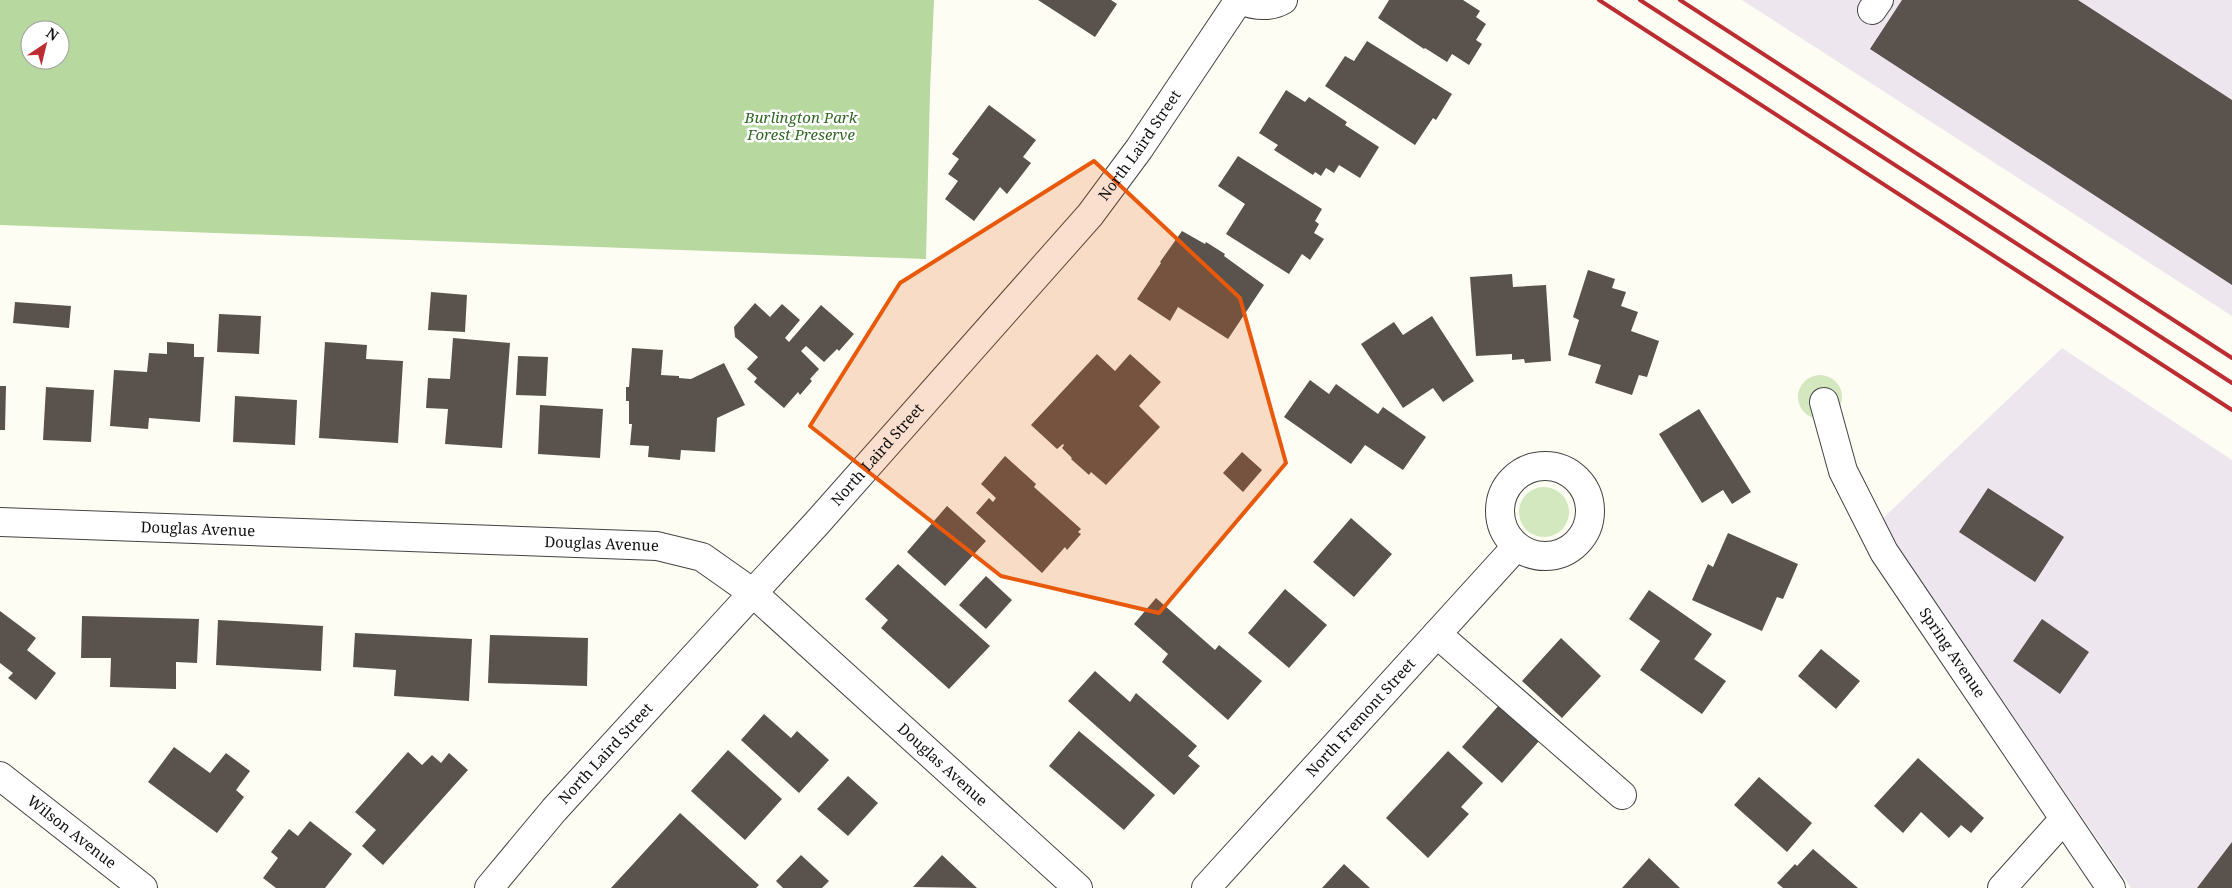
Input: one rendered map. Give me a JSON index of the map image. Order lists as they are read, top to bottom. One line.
{"streets":{"street":["North Laird Street","Douglas Avenue","Spring Avenue","North Fremont Street","Wilson Avenue"]},"crossings":[["North Laird Street","Douglas Avenue"]],"parks":["Burlington Park Forest Preserve"],"north":"top right"}
